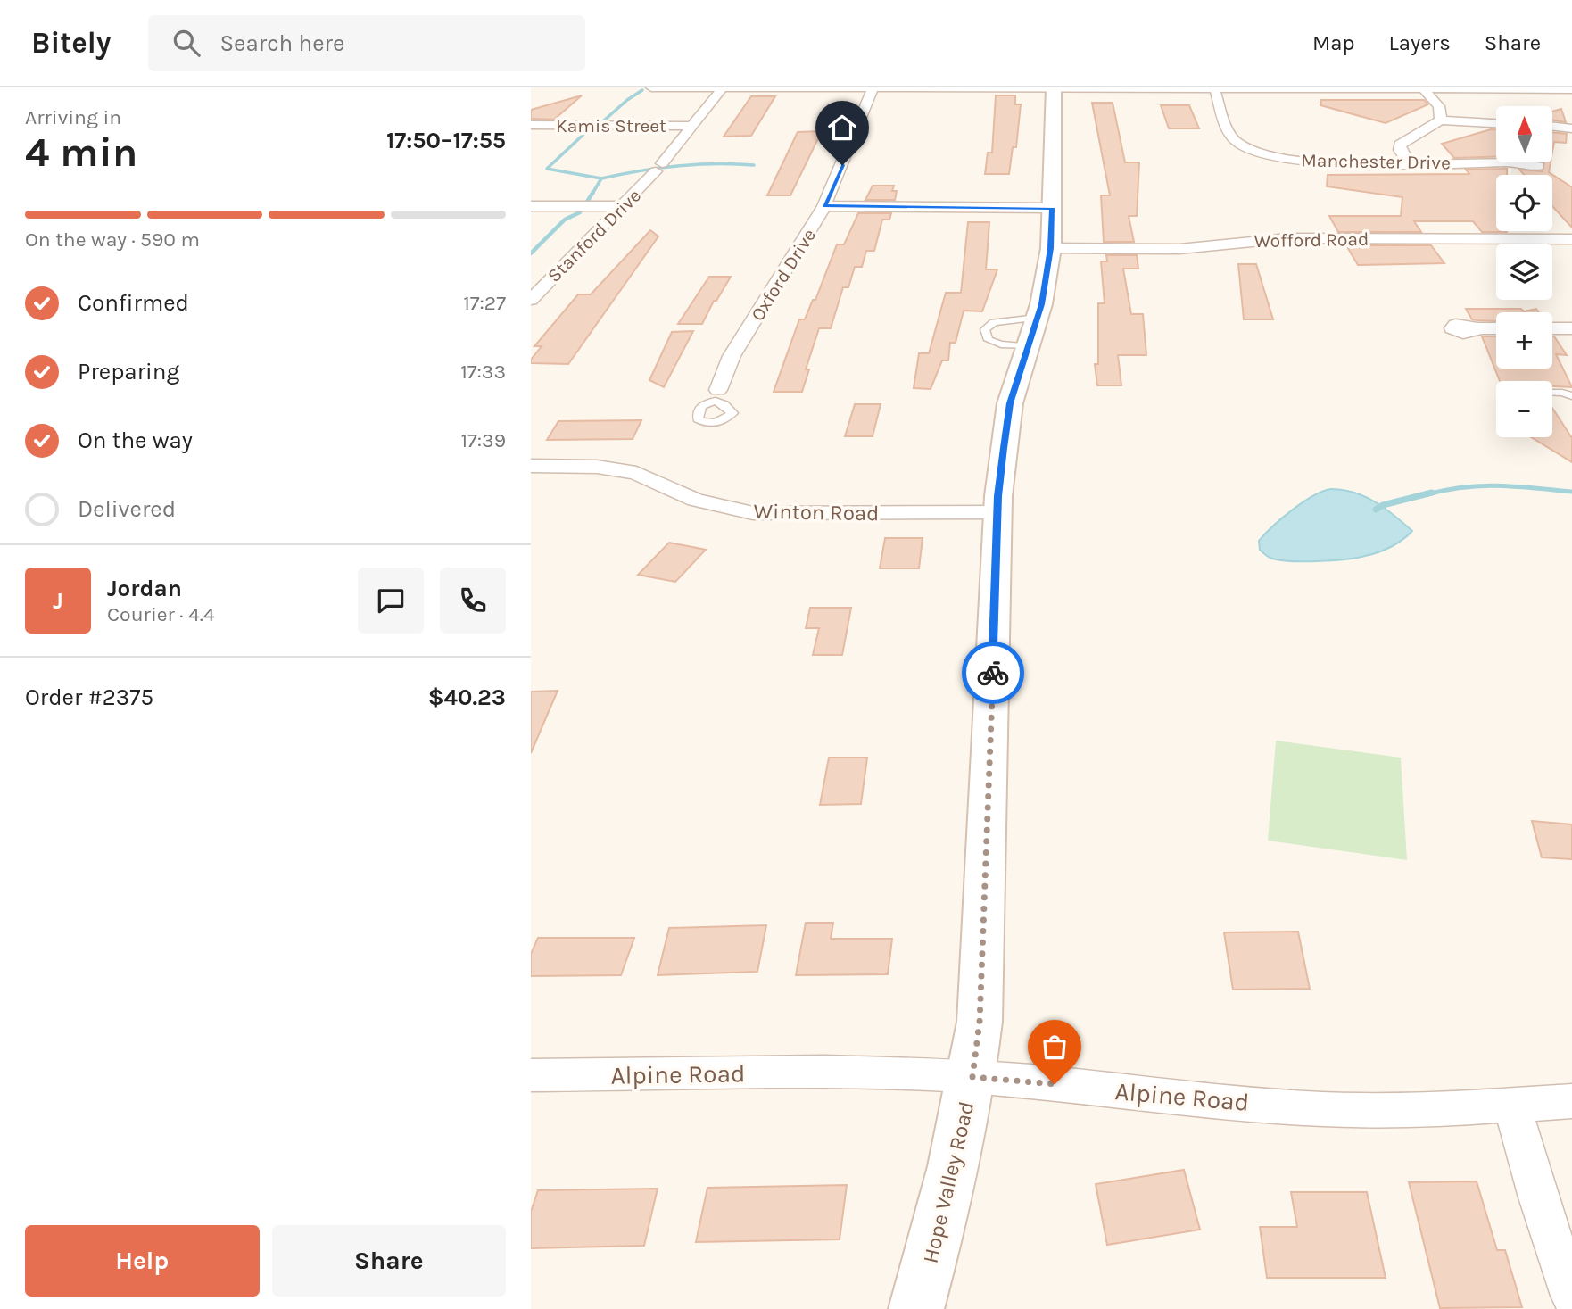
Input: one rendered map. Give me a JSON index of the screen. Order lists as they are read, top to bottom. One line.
{"streets":{"main road":["Hope Valley Road"],"street":["Kamis Street","Manchester Drive","Stanford Drive","Wofford Road","Oxford Drive","Winton Road","Alpine Road"]},"crossings":[["Kamis Street","Stanford Drive"],["Wofford Road","Hope Valley Road"],["Winton Road","Hope Valley Road"],["Alpine Road","Hope Valley Road"]],"north":"top","page":{"header":"Bitely","search":"Search here","nav":["Map","Layers","Share"],"heading":["4 min","Arriving in","17:50–17:55"],"panel":["Jordan","Courier · 4.4","Order #2375","$40.23"],"map_buttons":["+","−"],"bar":"On the way · 590 m","list":[["Confirmed","17:27"],["Preparing","17:33"],["On the way","17:39"],"Delivered"],"round":"J","buttons":["Help","Share"]}}
